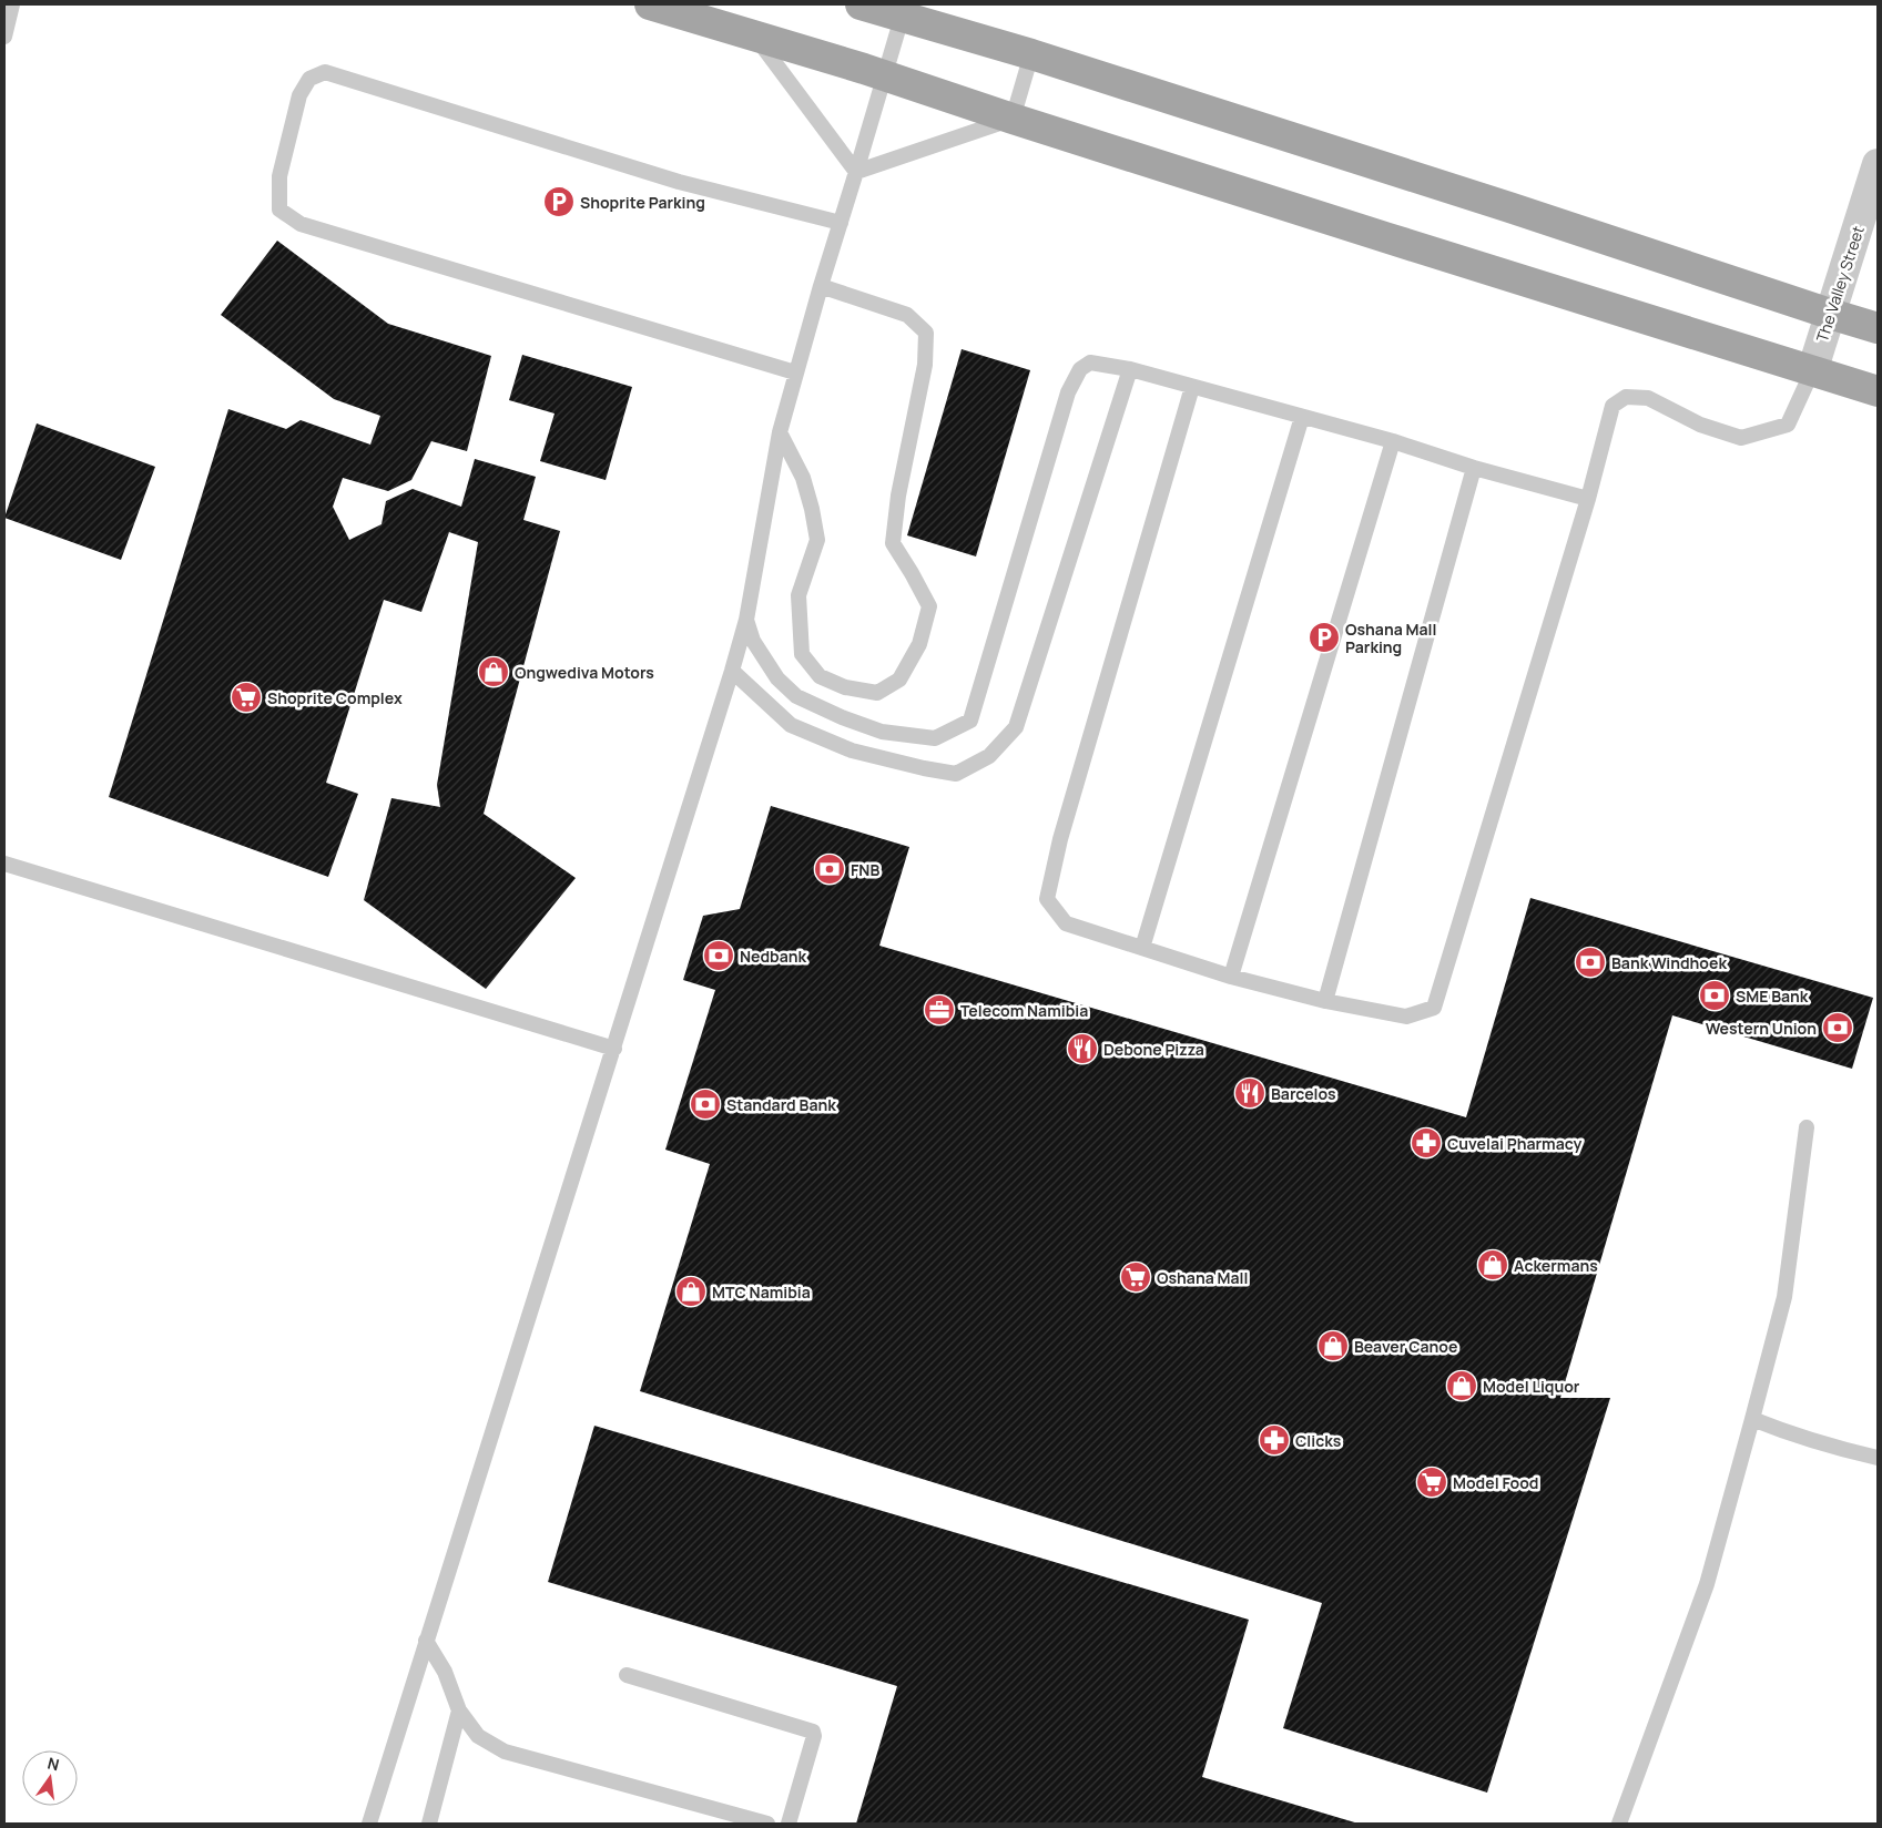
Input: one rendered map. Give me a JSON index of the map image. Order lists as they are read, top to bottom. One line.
{"streets":{"street":["The Valley Street"]},"places":{"parking":["Shoprite Parking","Oshana Mall Parking"],"shop":["Ongwediva Motors","Ackermans","MTC Namibia","Beaver Canoe","Model Liquor"],"supermarket":["Shoprite Complex","Oshana Mall","Model Food"],"bank":["FNB","Nedbank","Bank Windhoek","SME Bank","Western Union","Standard Bank"],"office":["Telecom Namibia"],"restaurant":["Debone Pizza","Barcelos"],"pharmacy":["Cuvelai Pharmacy","Clicks"]},"north":"top"}
